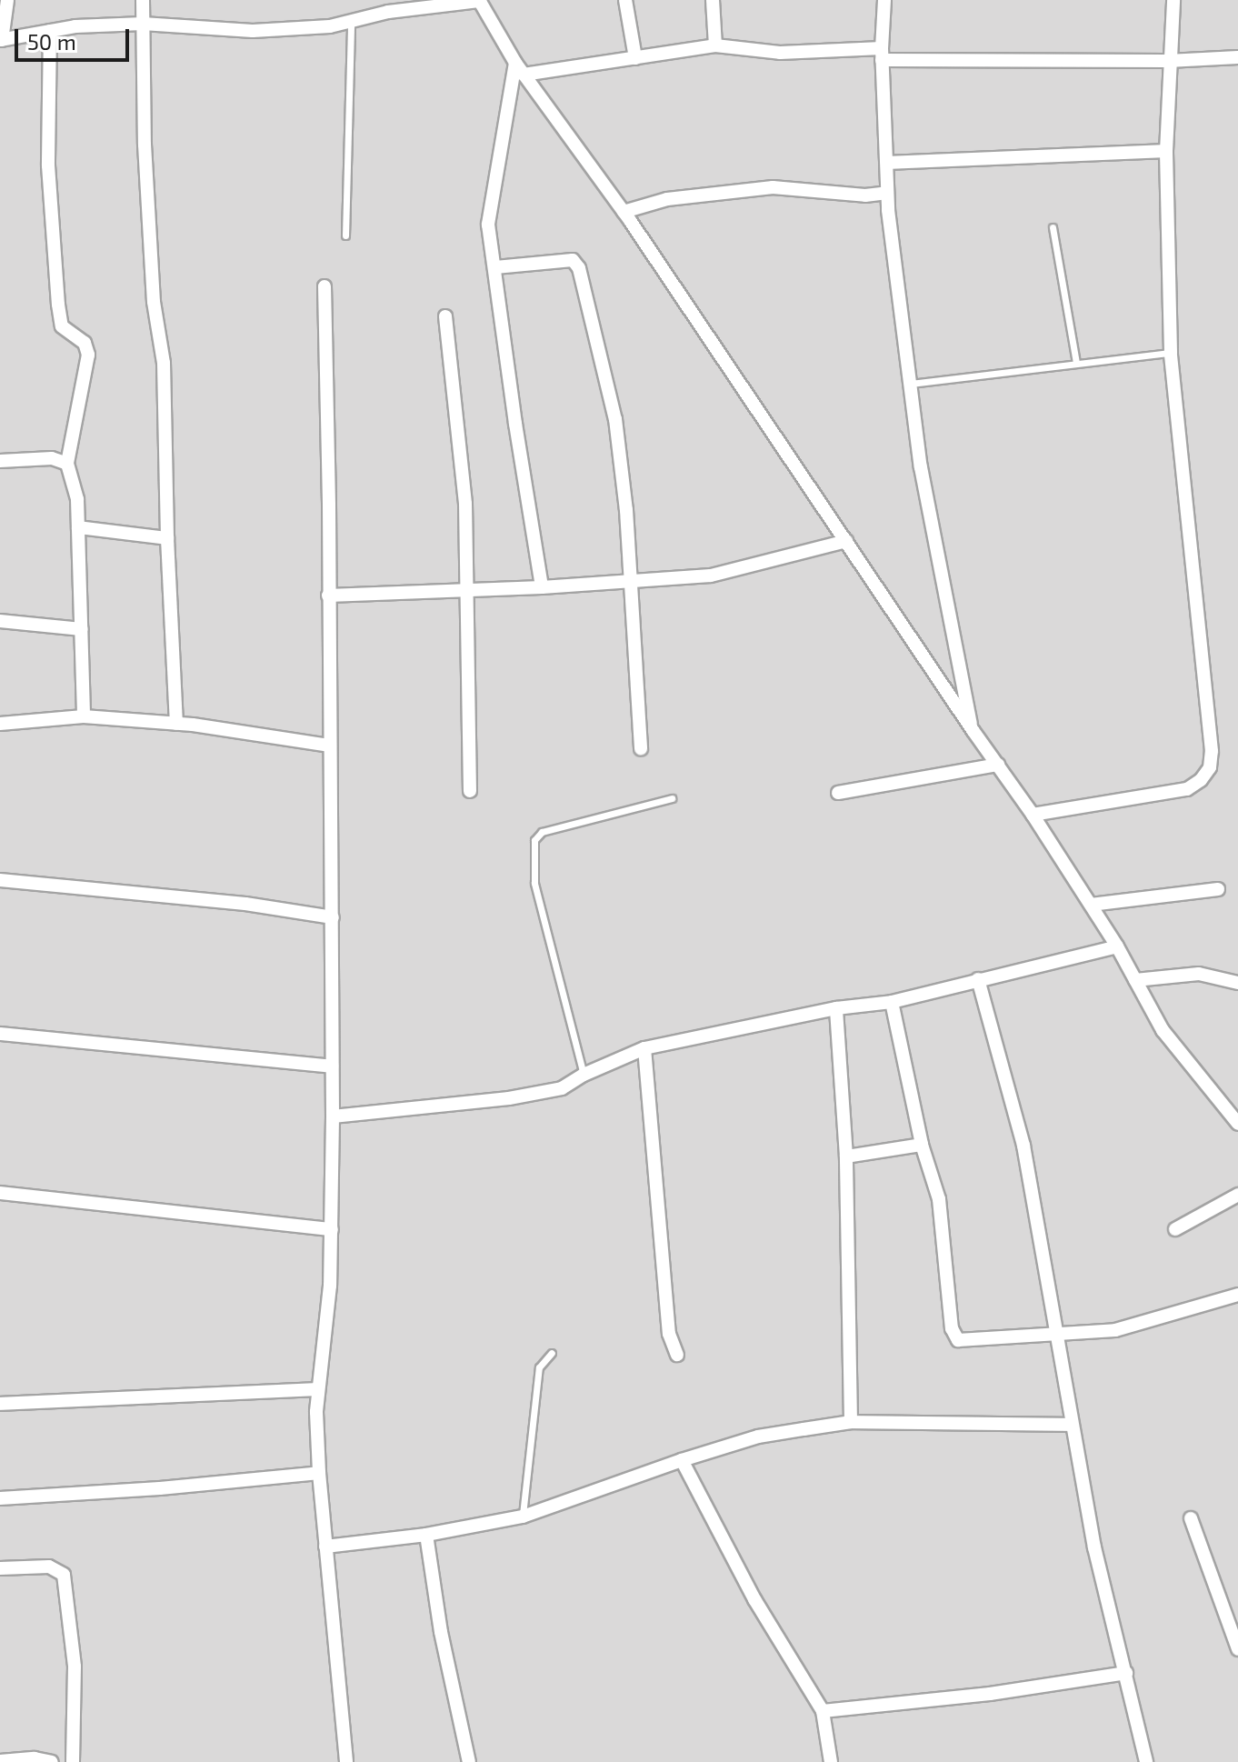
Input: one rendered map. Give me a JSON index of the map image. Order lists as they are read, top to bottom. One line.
{"scale_bar":"50 m"}
